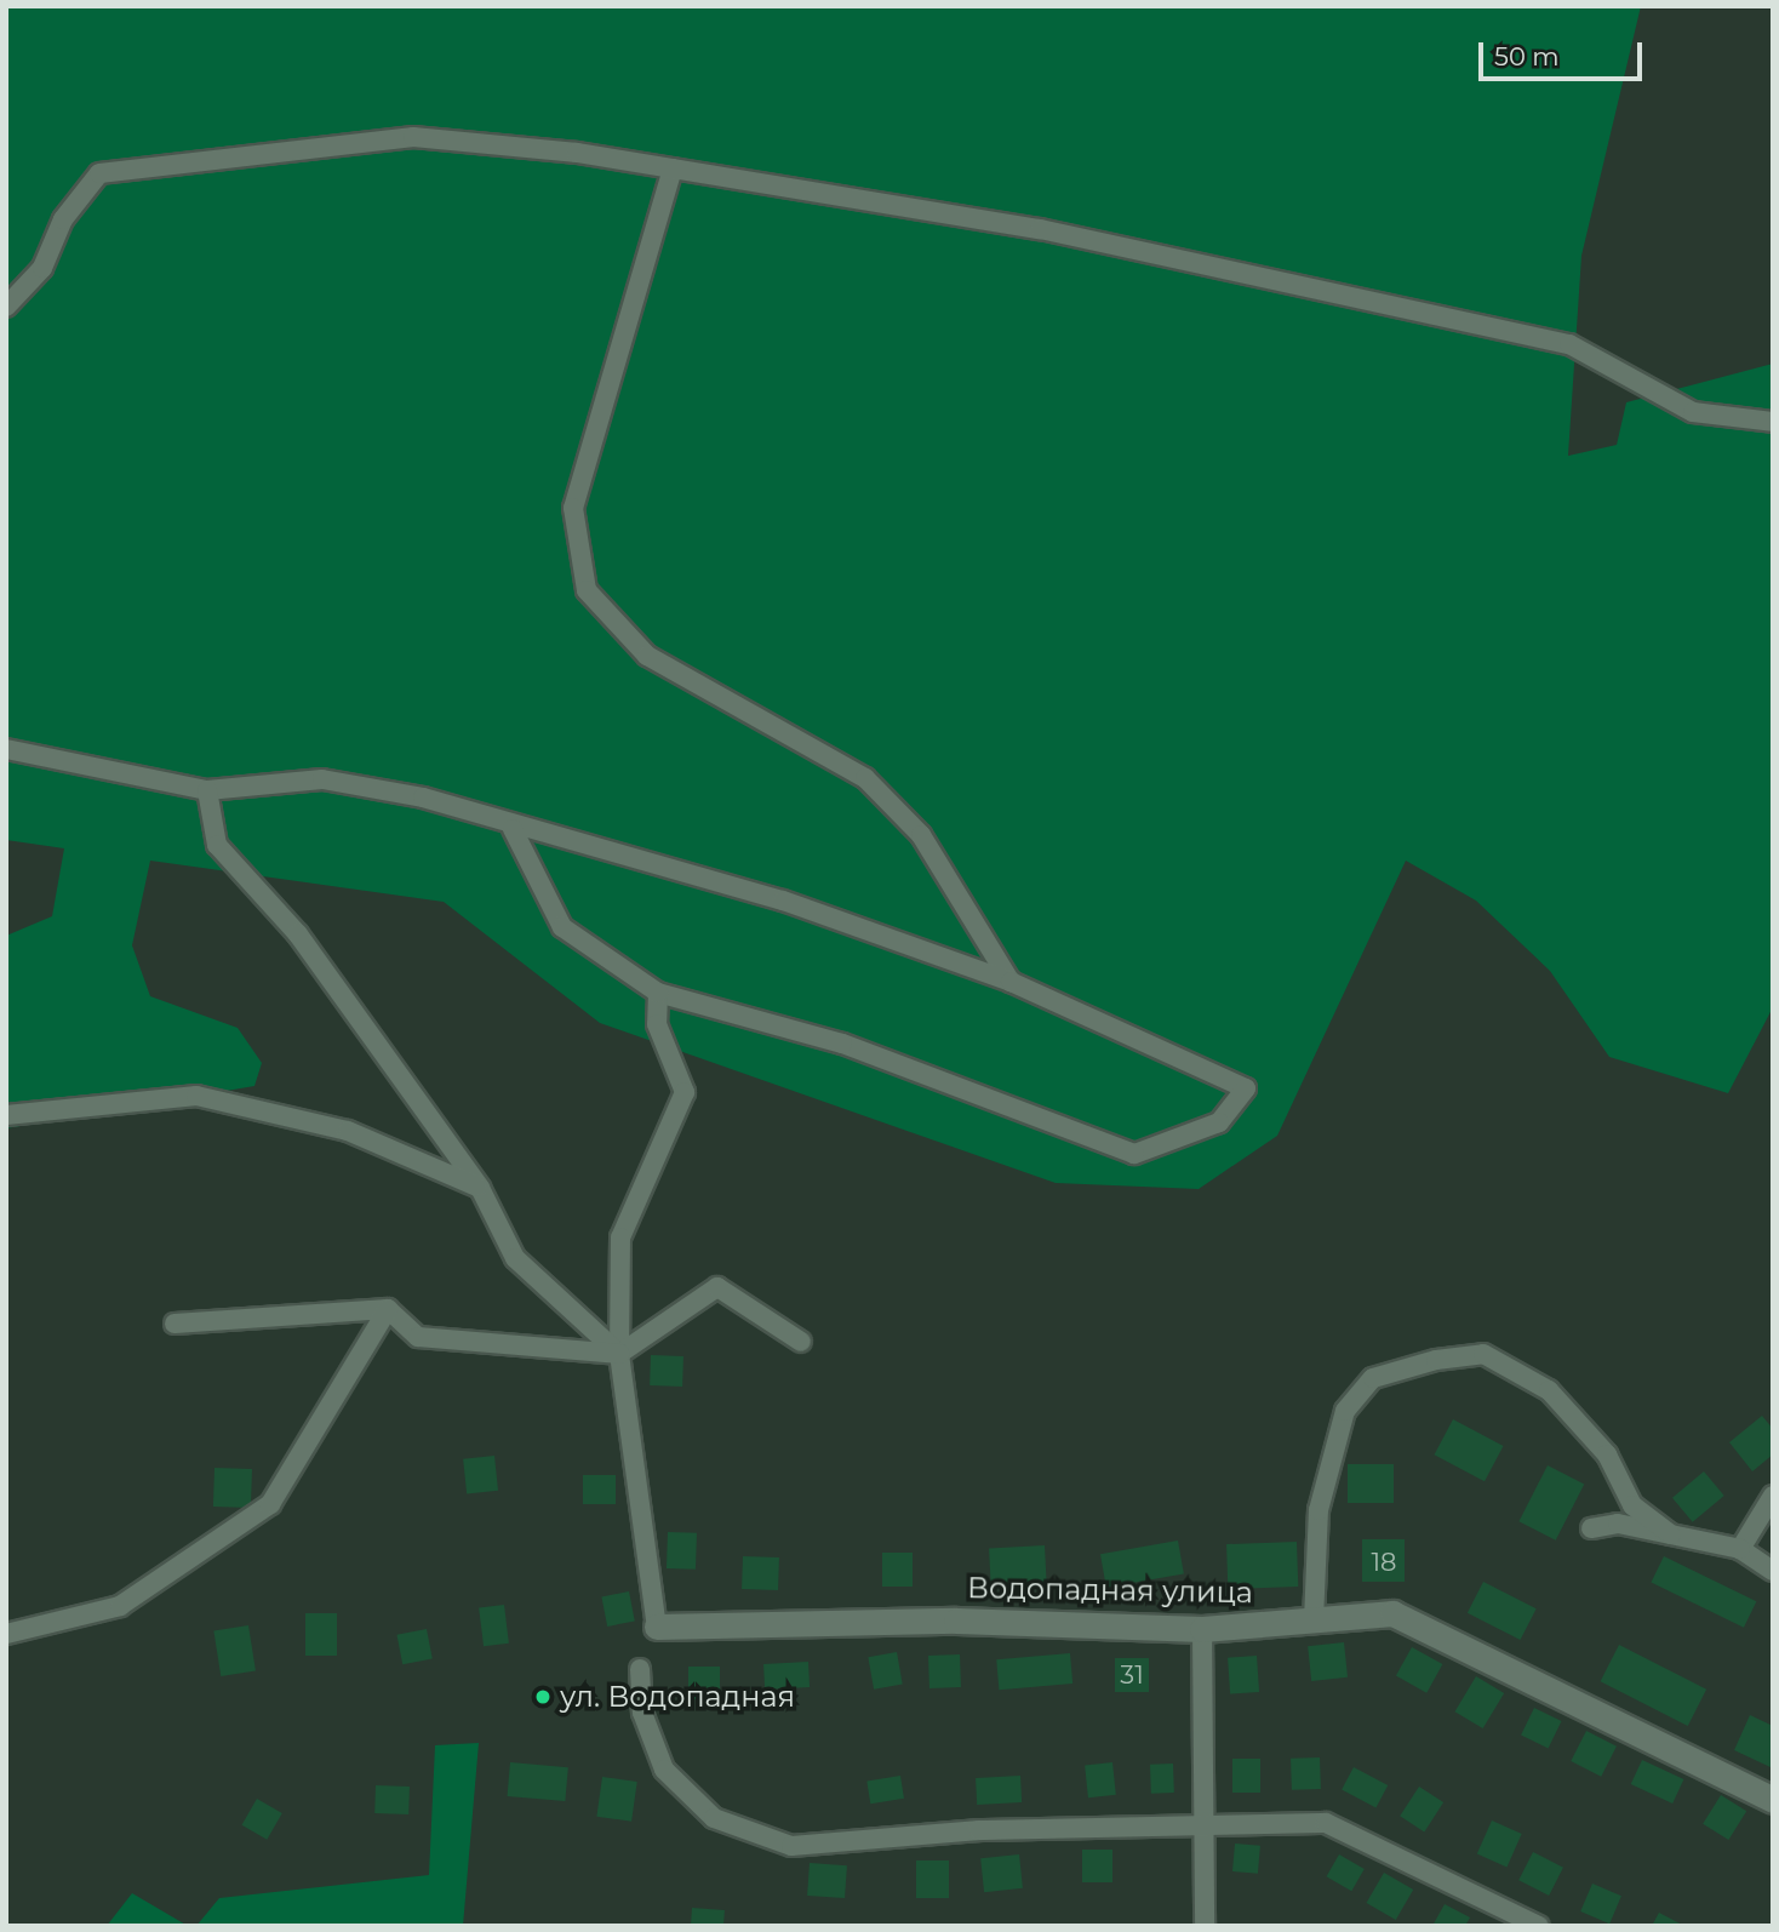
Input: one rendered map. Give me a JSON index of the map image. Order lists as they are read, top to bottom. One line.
{"streets":{"street":["Водопадная улица"]},"places":["ул. Водопадная"],"house_numbers":["18","31"],"scale_bar":"50 m"}
